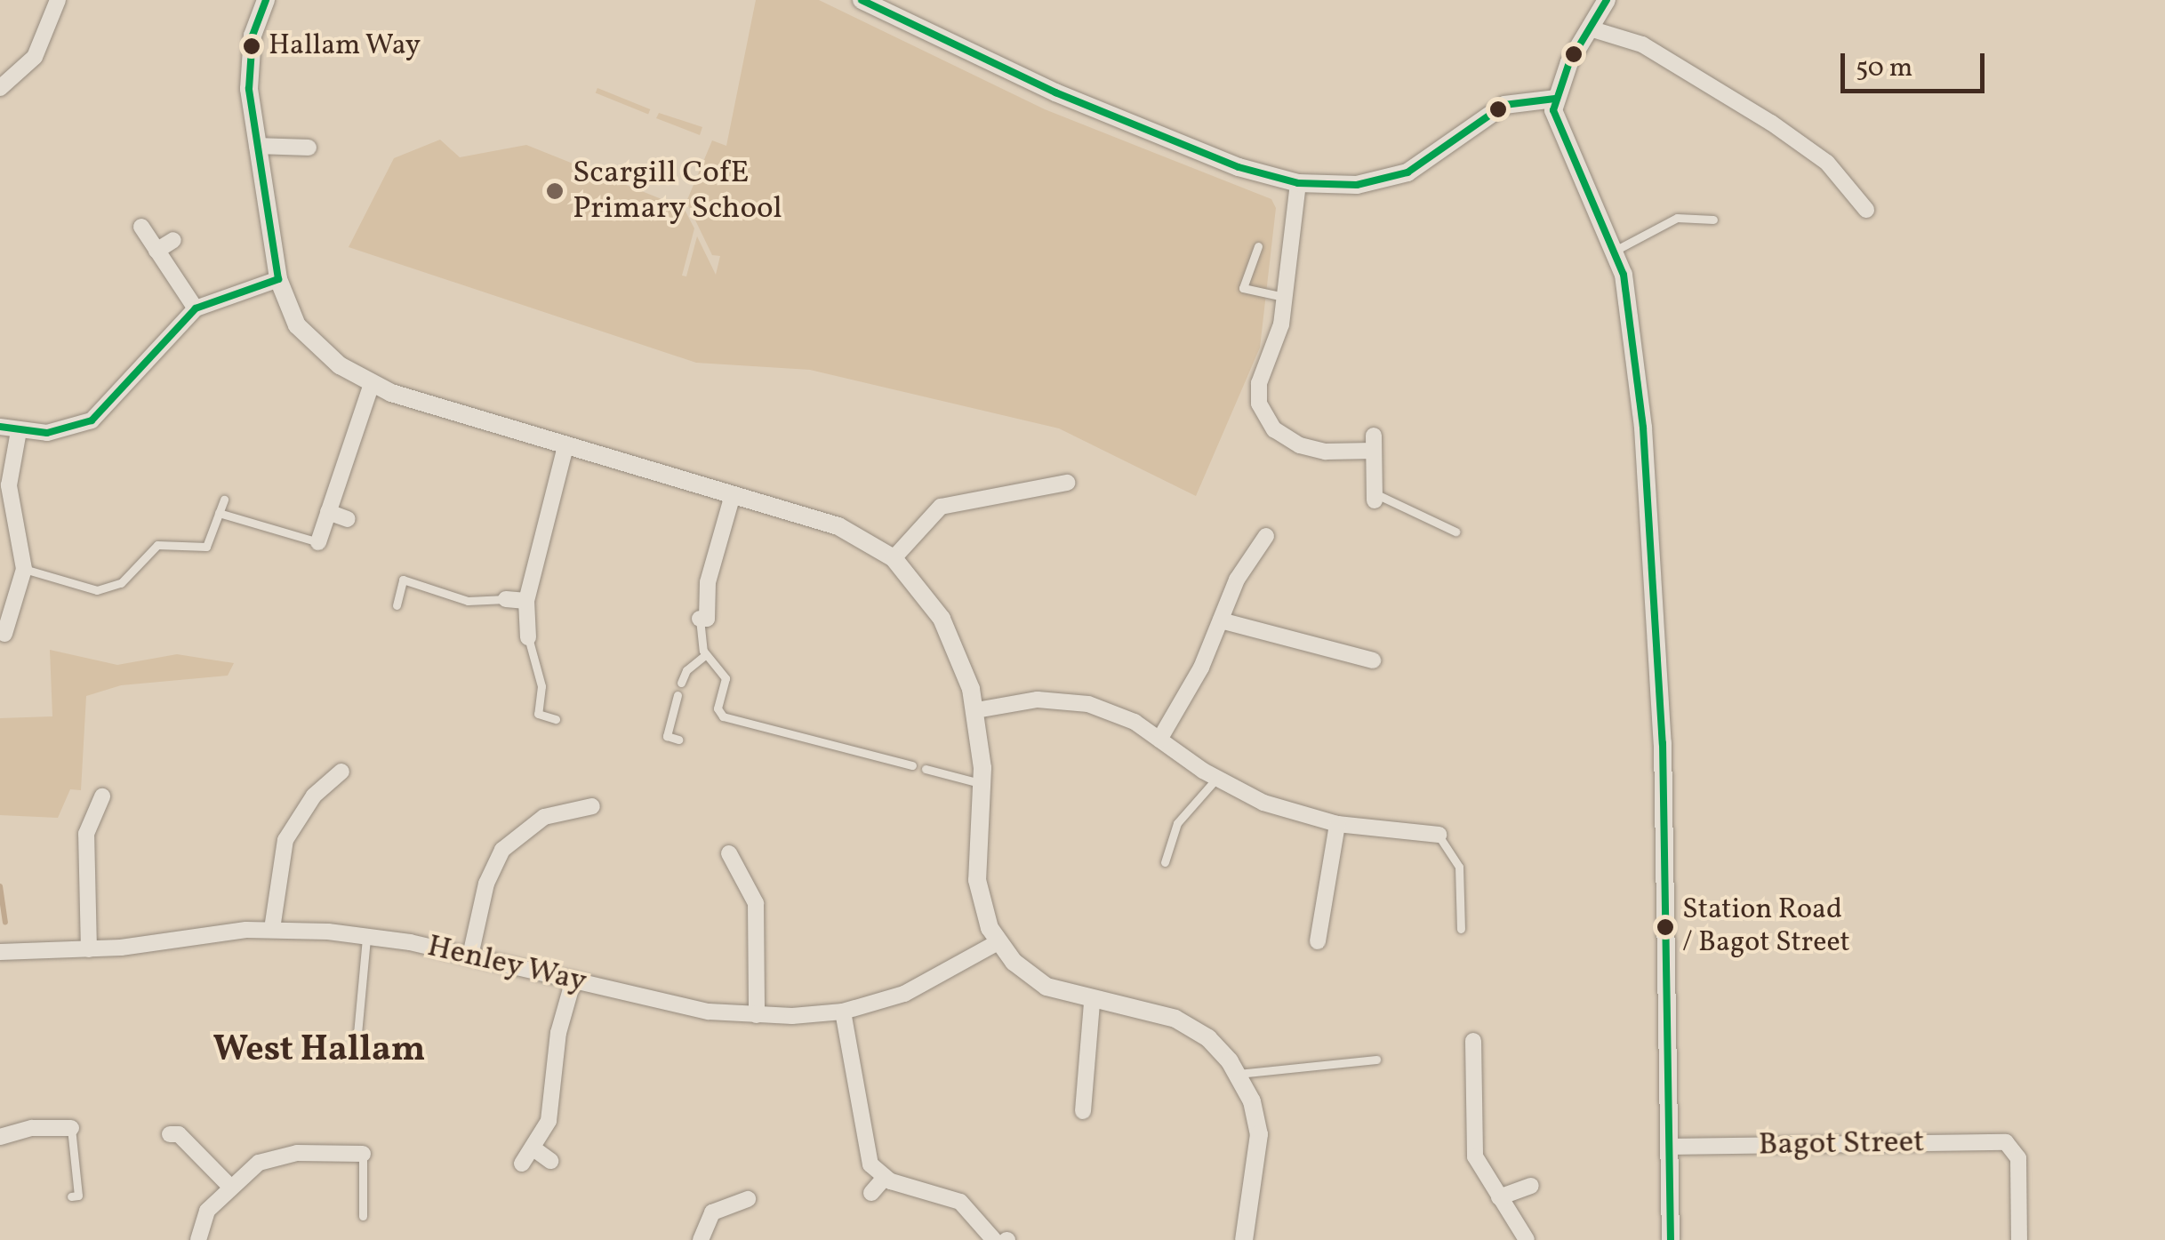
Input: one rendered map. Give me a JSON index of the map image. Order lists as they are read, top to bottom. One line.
{"streets":{"street":["Henley Way","Bagot Street"]},"districts":["West Hallam"],"places":["Hallam Way","Scargill CofE Primary School","Station Road / Bagot Street"],"scale_bar":"50 m"}
